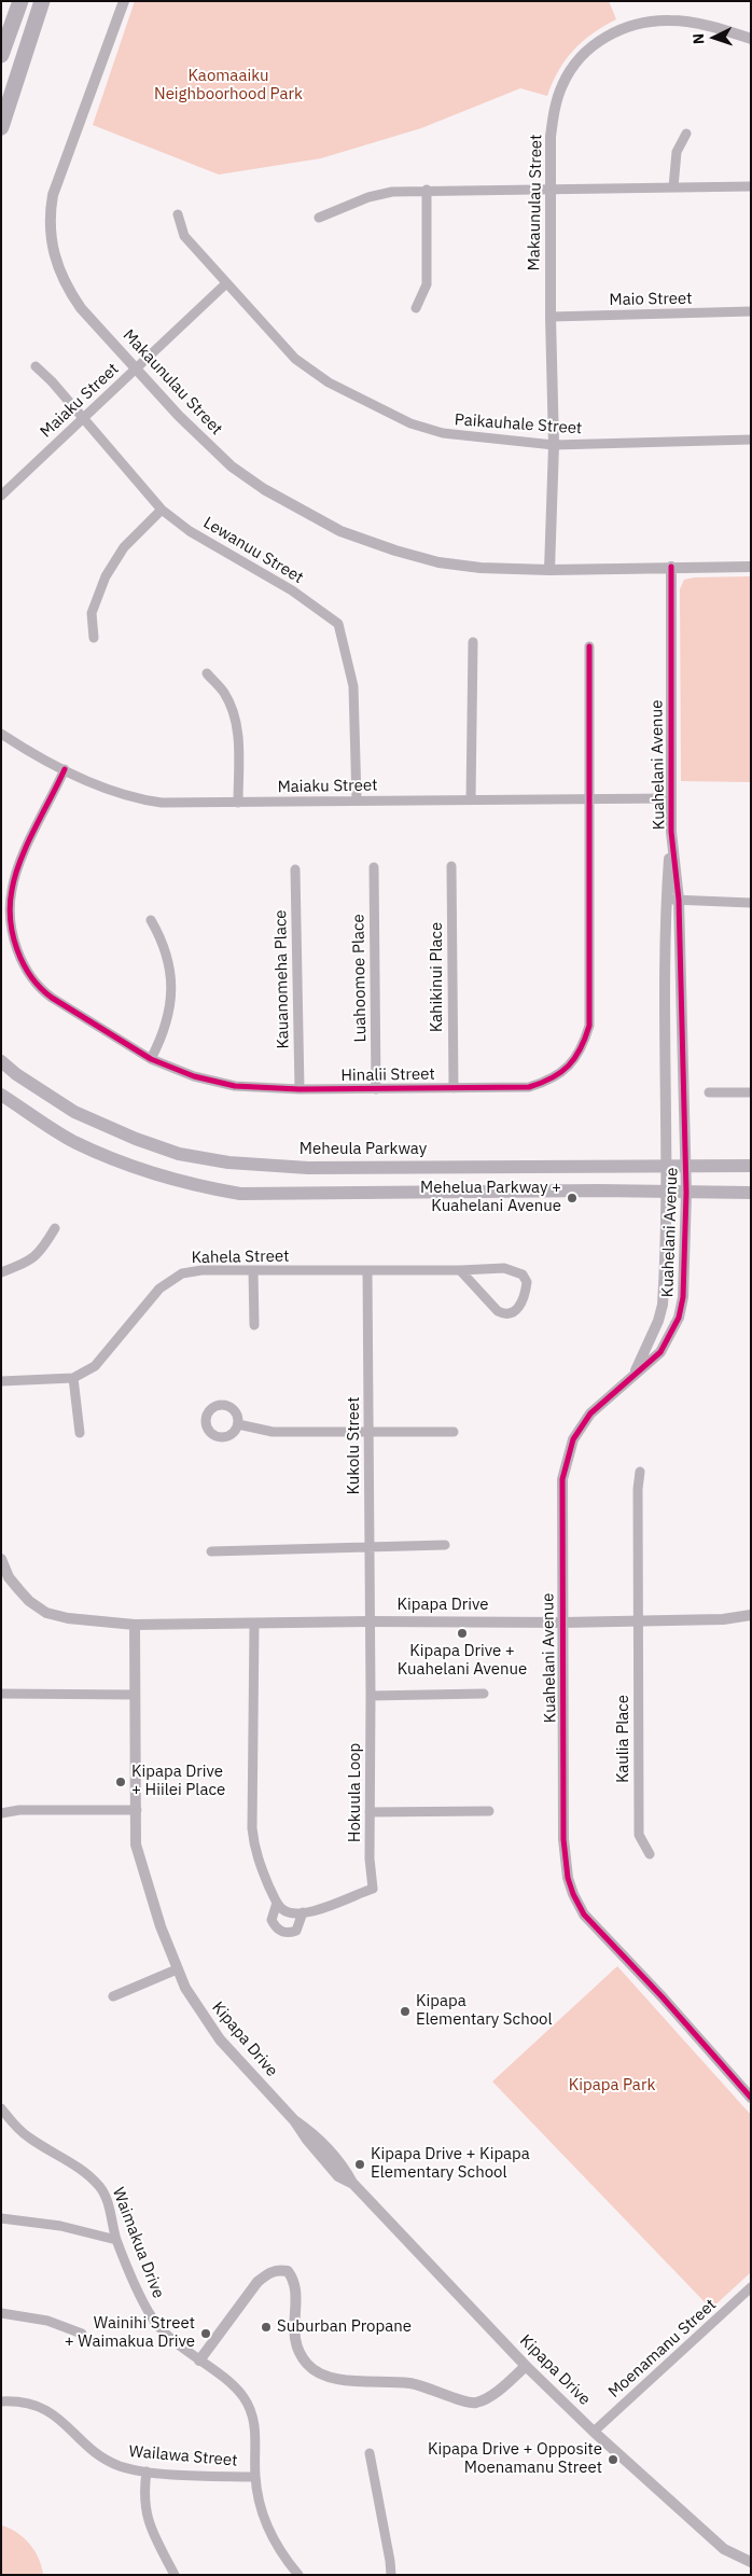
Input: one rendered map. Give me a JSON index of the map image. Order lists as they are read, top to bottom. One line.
{"streets":{"main road":["Meheula Parkway"],"street":["Makaunulau Street","Maio Street","Maiaku Street","Paikauhale Street","Lewanuu Street","Kuahelani Avenue","Kahikinui Place","Luahoomoe Place","Kauanomeha Place","Hinalii Street","Kahela Street","Kukolu Street","Kipapa Drive","Kaulia Place","Hokuula Loop","Waimakua Drive","Moenamanu Street","Wailawa Street"]},"crossings":[["Makaunulau Street","Maio Street"],["Makaunulau Street","Maiaku Street"],["Makaunulau Street","Paikauhale Street"],["Makaunulau Street","Kuahelani Avenue"],["Maiaku Street","Paikauhale Street"],["Maiaku Street","Lewanuu Street"],["Maiaku Street","Kuahelani Avenue"],["Maiaku Street","Hinalii Street"],["Kuahelani Avenue","Meheula Parkway"],["Kuahelani Avenue","Kipapa Drive"],["Kahikinui Place","Hinalii Street"],["Luahoomoe Place","Hinalii Street"],["Kauanomeha Place","Hinalii Street"],["Kahela Street","Kukolu Street"],["Kukolu Street","Kipapa Drive"],["Kukolu Street","Hokuula Loop"],["Kipapa Drive","Kaulia Place"],["Kipapa Drive","Hokuula Loop"],["Kipapa Drive","Moenamanu Street"],["Waimakua Drive","Wailawa Street"]],"parks":["Kaomaaiku Neighboorhood Park","Kipapa Park"],"places":["Mehelua Parkway + Kuahelani Avenue","Kipapa Drive + Kuahelani Avenue","Kipapa Drive + Hiilei Place","Kipapa Elementary School","Kipapa Drive + Kipapa Elementary School","Suburban Propane","Wainihi Street + Waimakua Drive","Kipapa Drive + Opposite Moenamanu Street"],"north":"left"}
